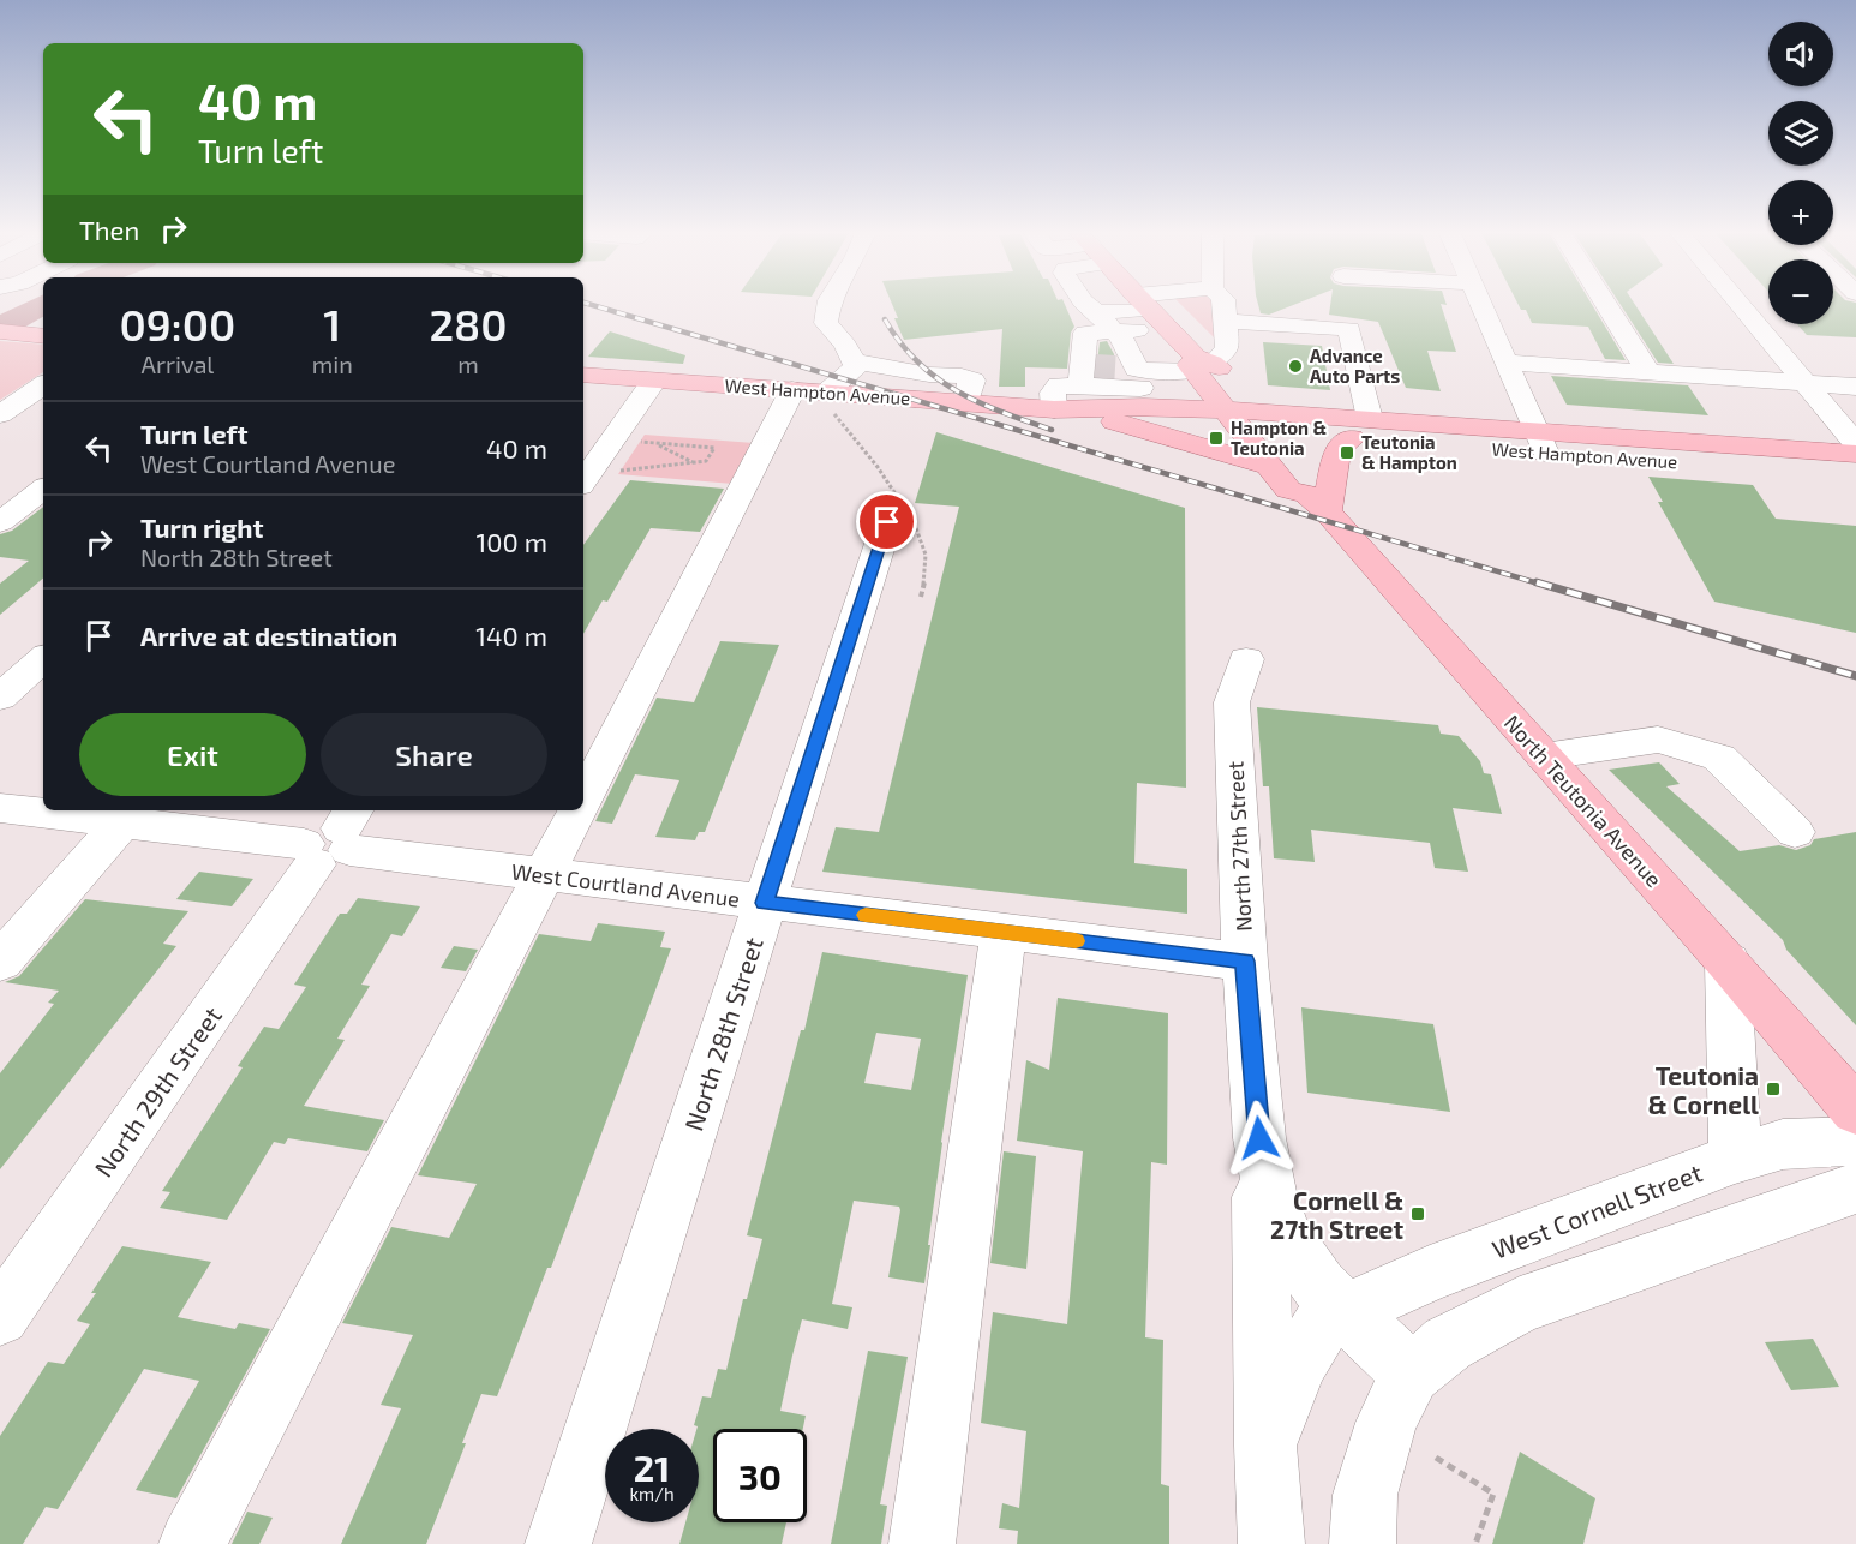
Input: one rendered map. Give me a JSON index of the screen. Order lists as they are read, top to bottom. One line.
{"streets":{"main road":["West Hampton Avenue","North Teutonia Avenue"],"street":["North 27th Street","West Courtland Avenue","North 28th Street","North 29th Street","West Cornell Street"]},"crossings":[["West Hampton Avenue","North Teutonia Avenue"],["North 27th Street","West Courtland Avenue"],["North 27th Street","West Cornell Street"],["West Courtland Avenue","North 28th Street"],["West Courtland Avenue","North 29th Street"]],"places":{"other":["Advance Auto Parts"],"transit":["Hampton & Teutonia","Teutonia & Hampton","Teutonia & Cornell","Cornell & 27th Street"]},"page":{"map_buttons":["+","−"],"turn":["40 m","Turn left"],"then":"Then","eta":["09:00","Arrival","1","min","280","m"],"list":[{"name":"Turn left","note":"West Courtland Avenue","value":"40 m"},{"name":"Turn right","note":"North 28th Street","value":"100 m"},{"name":"Arrive at destination","value":"140 m"}],"buttons":["Exit","Share"],"speed":"21 km/h","limit":"30"}}
